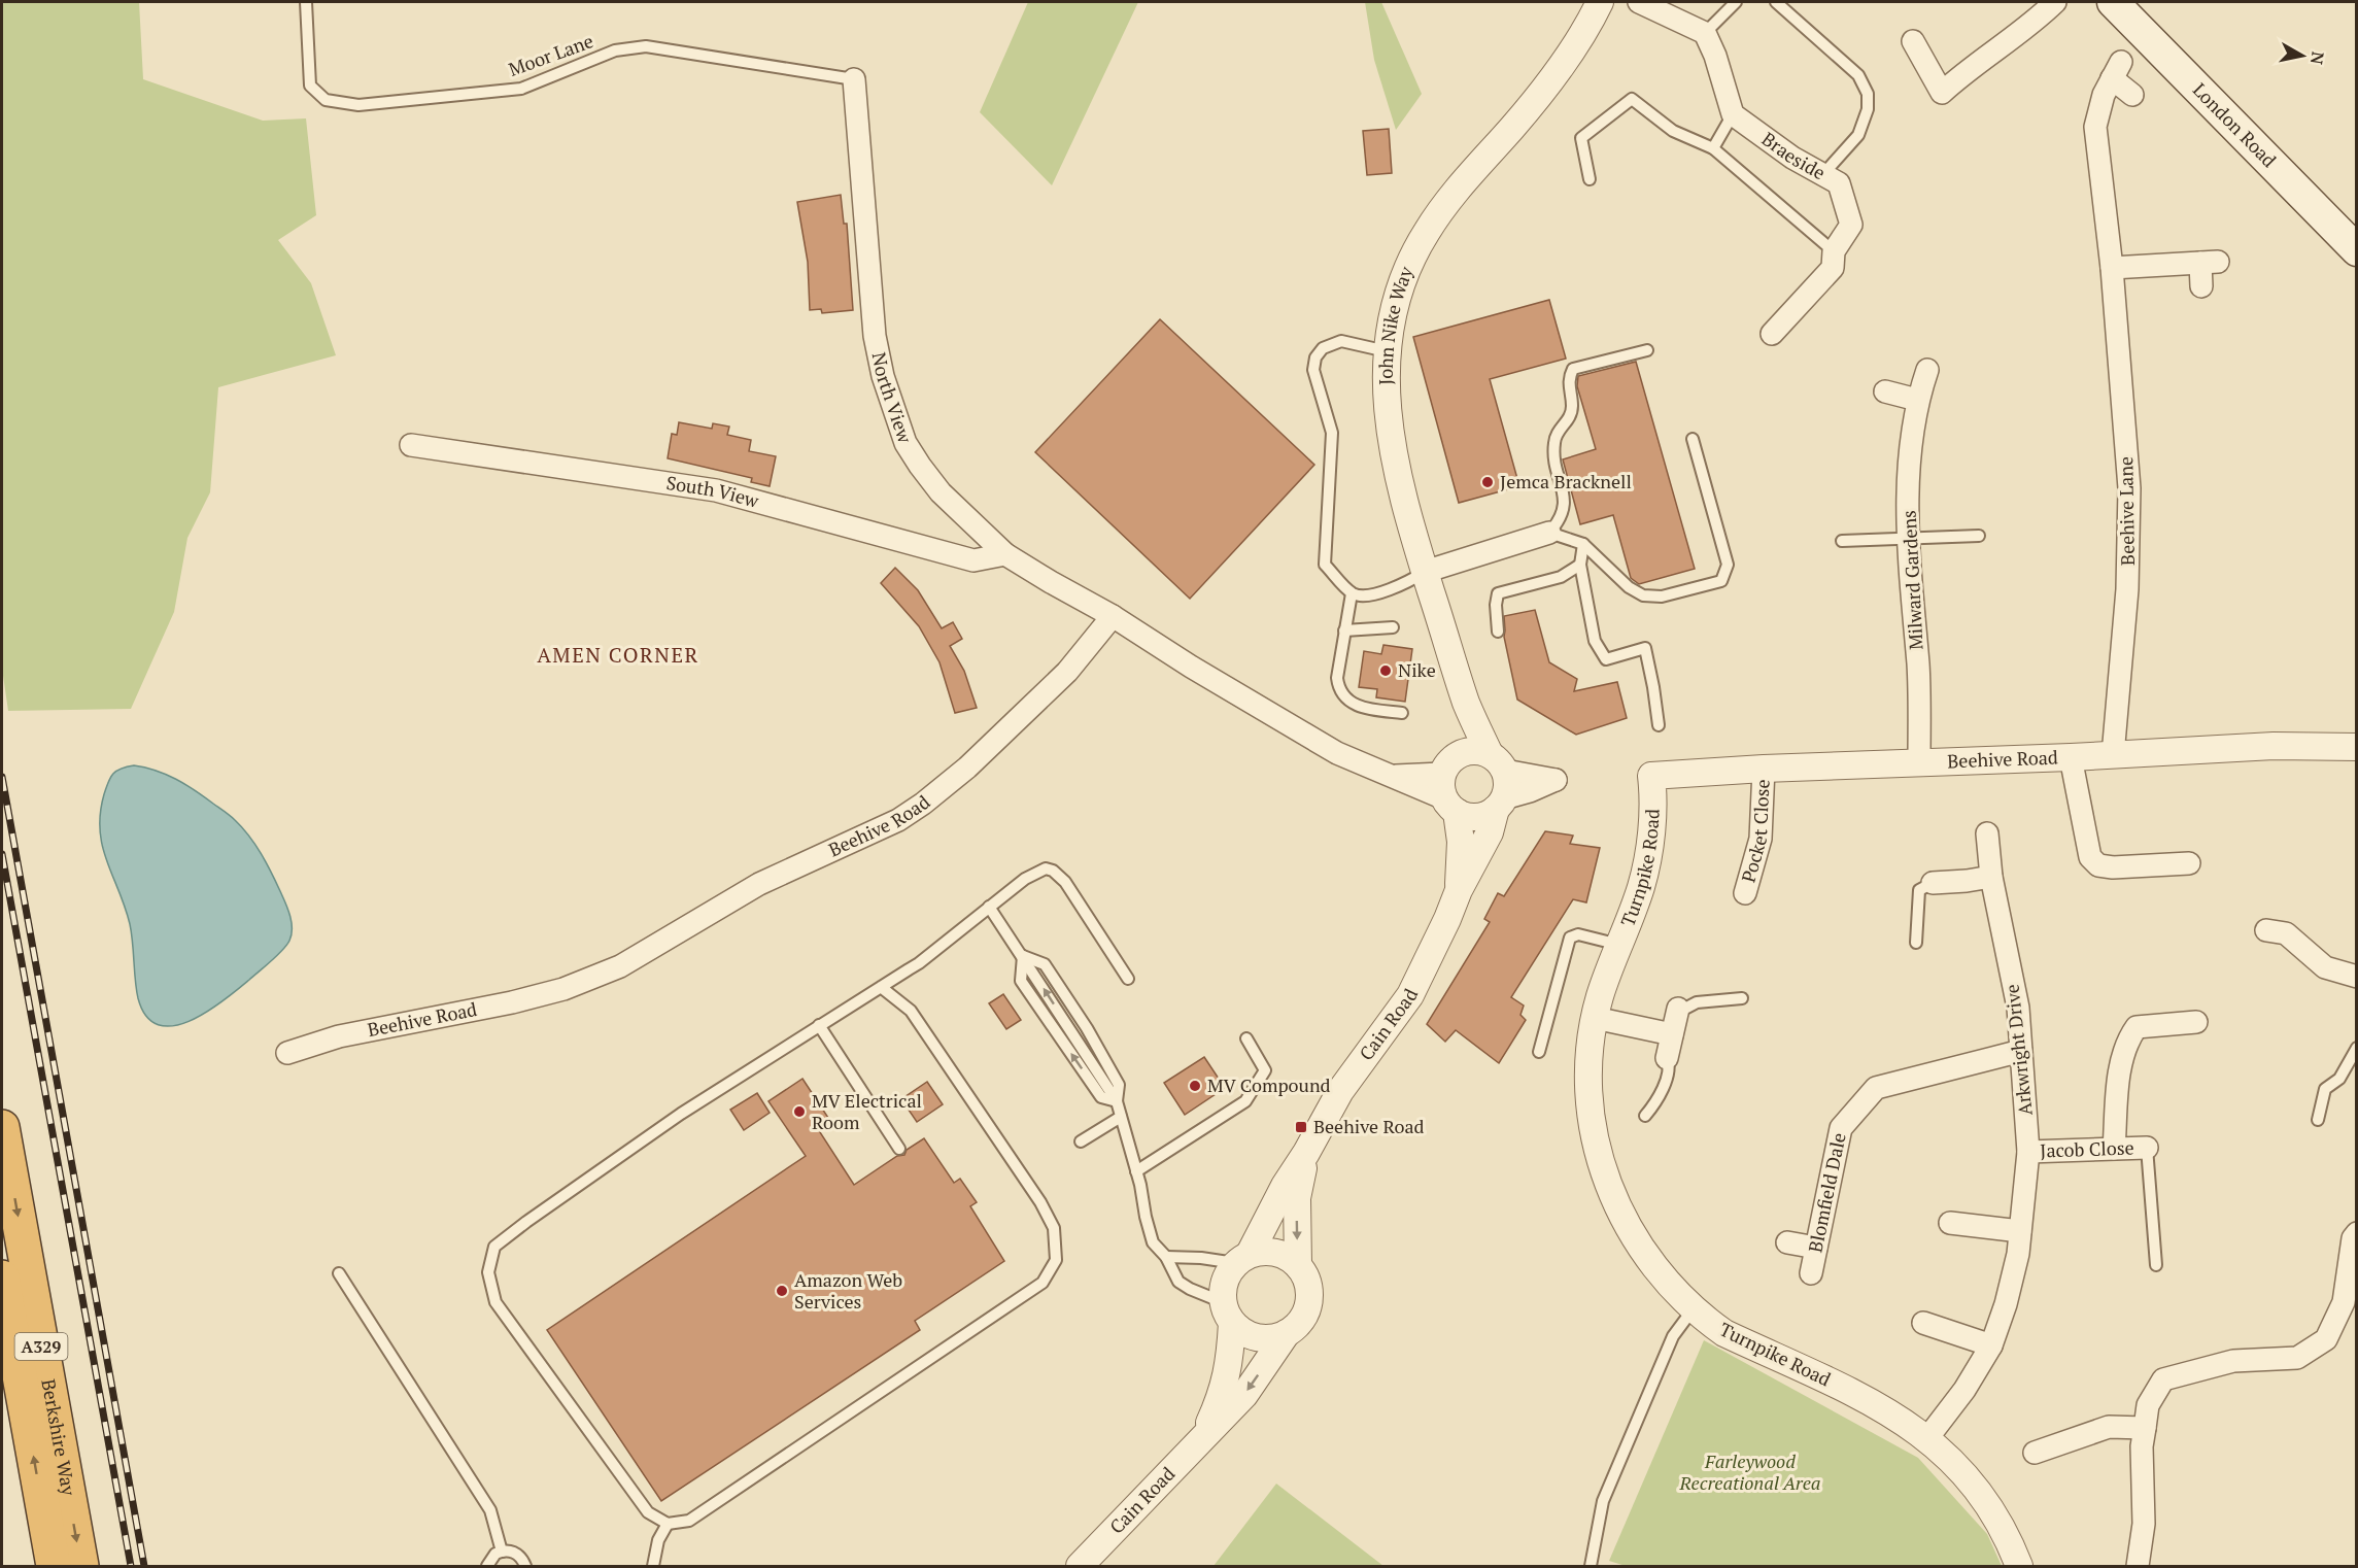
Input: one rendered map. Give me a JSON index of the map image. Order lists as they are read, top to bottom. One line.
{"streets":{"highway":["A329","Berkshire Way"],"main road":["London Road"],"street":["Braeside","John Nike Way","North View","South View","Beehive Lane","Milward Gardens","Beehive Road","Pocket Close","Turnpike Road","Cain Road","Arkwright Drive","Jacob Close","Blomfield Dale"],"lane":["Moor Lane"]},"crossings":[["Moor Lane","North View"],["John Nike Way","Cain Road"],["North View","South View"],["North View","Beehive Road"],["Beehive Lane","Beehive Road"],["Milward Gardens","Beehive Road"],["Beehive Road","Pocket Close"],["Beehive Road","Turnpike Road"],["Turnpike Road","Arkwright Drive"],["Arkwright Drive","Jacob Close"],["Arkwright Drive","Blomfield Dale"]],"districts":["AMEN CORNER"],"parks":["Farleywood Recreational Area"],"places":{"other":["Jemca Bracknell","Nike","MV Compound","MV Electrical Room","Amazon Web Services"],"transit":["Beehive Road"]},"north":"right"}
